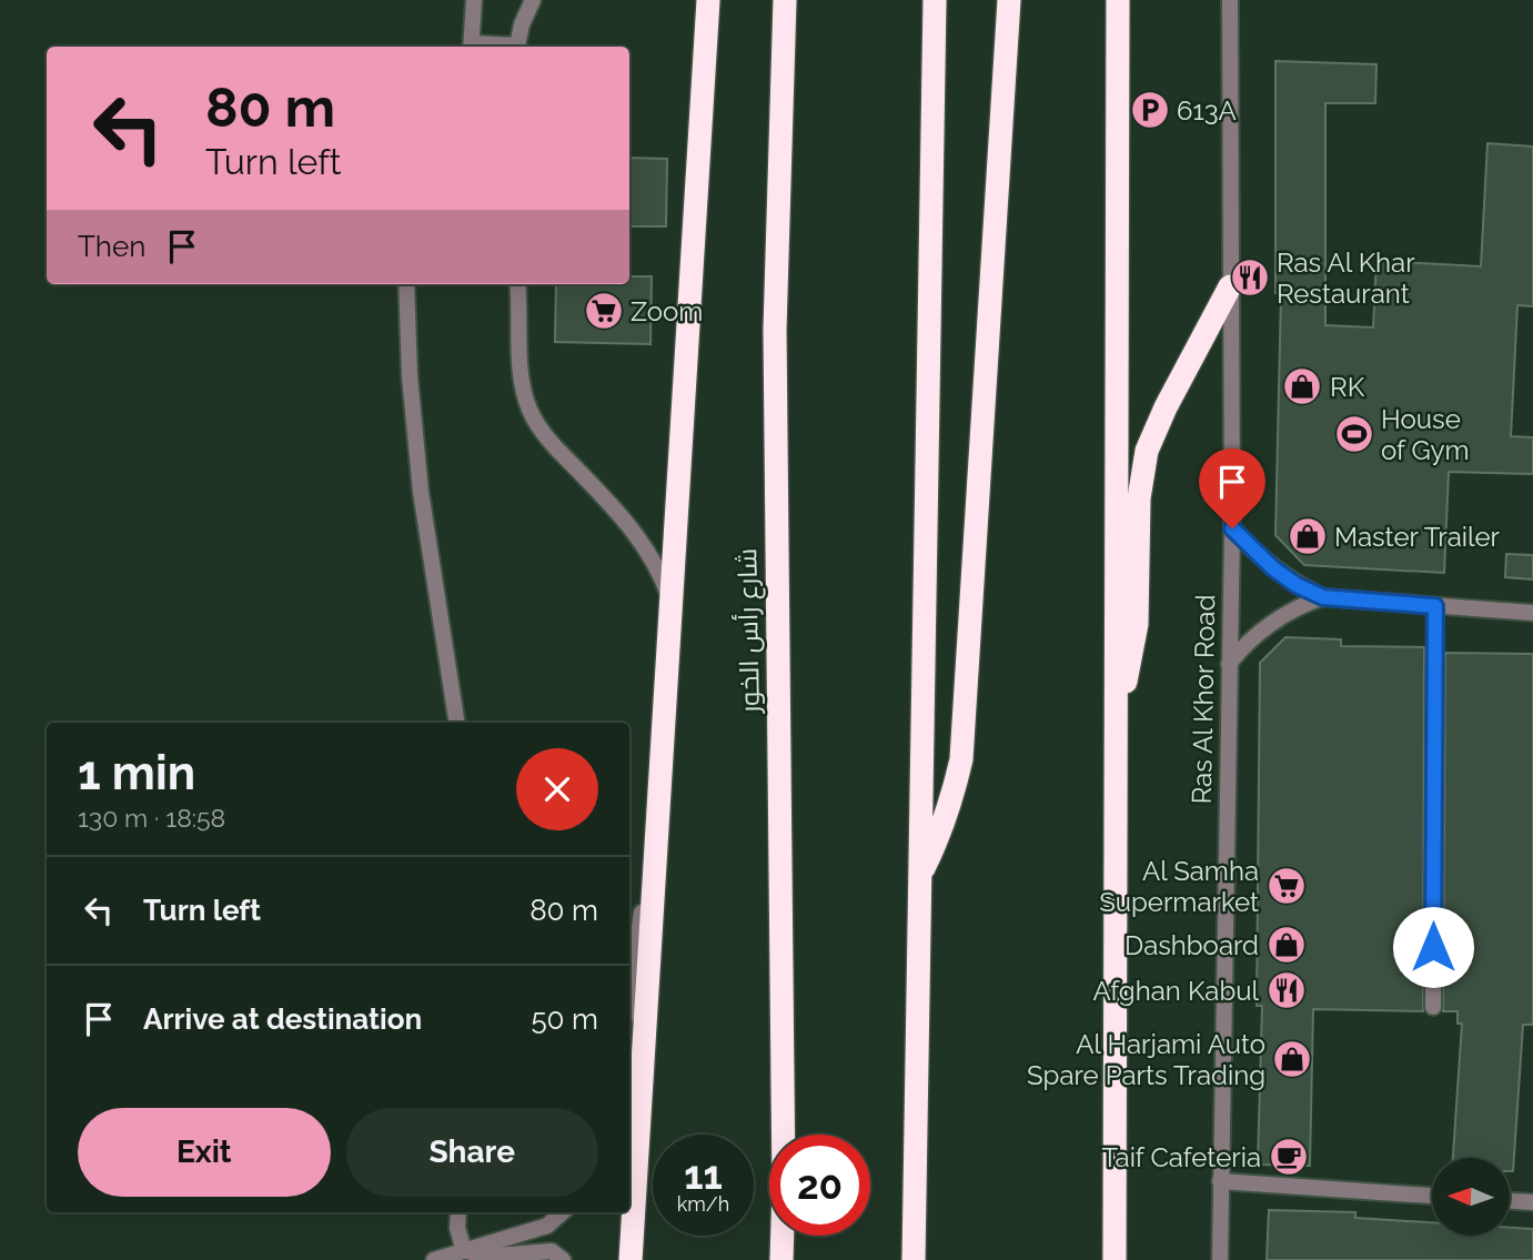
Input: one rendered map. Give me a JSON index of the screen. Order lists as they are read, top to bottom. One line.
{"streets":{"highway":["شارع رأس الخور"],"street":["Ras Al Khor Road"]},"places":{"parking":["613A"],"restaurant":["Ras Al Khar Restaurant","Afghan Kabul"],"supermarket":["Zoom","Al Samha Supermarket"],"shop":["RK","Master Trailer","Dashboard","Al Harjami Auto Spare Parts Trading"],"sports":["House of Gym"],"cafe":["Taif Cafeteria"]},"north":"left","page":{"turn":["80 m","Turn left"],"then":"Then","heading":["1 min","130 m · 18:58"],"list":[{"name":"Turn left","value":"80 m"},{"name":"Arrive at destination","value":"50 m"}],"buttons":["Exit","Share"],"speed":"11 km/h","limit":"20"}}
